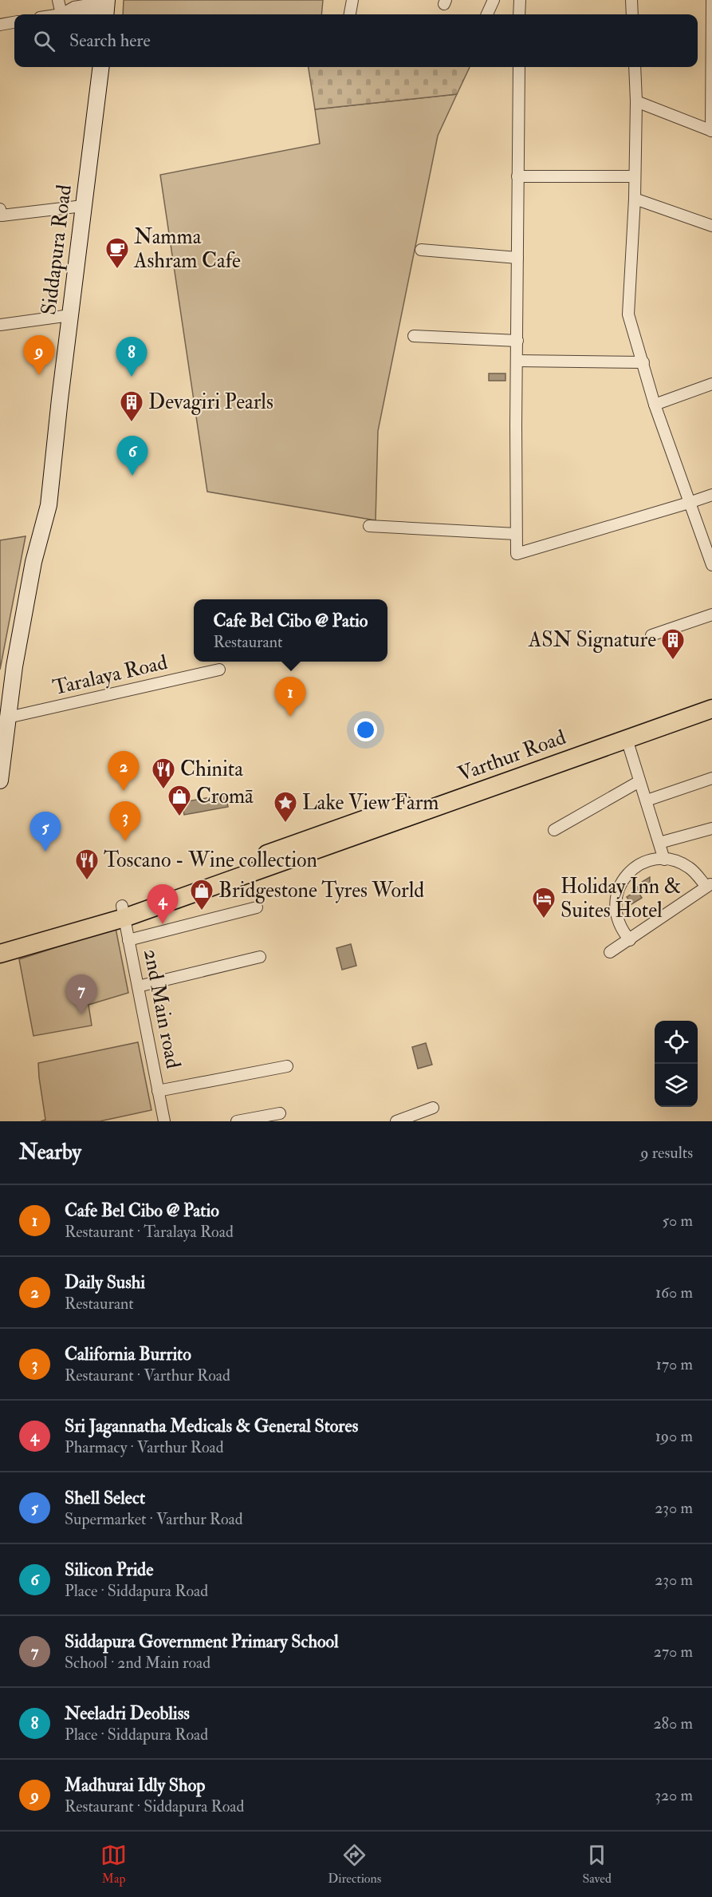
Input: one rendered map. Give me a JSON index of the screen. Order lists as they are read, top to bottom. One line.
{"streets":{"main road":["Varthur Road"],"street":["Siddapura Road","Taralaya Road","2nd Main road"]},"crossings":[["Siddapura Road","Taralaya Road"],["Varthur Road","2nd Main road"]],"places":{"cafe":["Namma Ashram Cafe"],"building":["Devagiri Pearls","ASN Signature"],"restaurant":["Chinita","Toscano - Wine collection"],"shop":["Cromā","Bridgestone Tyres World"],"place":["Lake View Farm"],"hotel":["Holiday Inn & Suites Hotel"]},"page":{"search":"Search here","pins":["9","8","6","1","2","3","5","4","7"],"popup":["Cafe Bel Cibo @ Patio","Restaurant"],"heading":["Nearby","9 results"],"list":[{"mark":"1","name":"Cafe Bel Cibo @ Patio","note":"Restaurant · Taralaya Road","value":"50 m"},{"mark":"2","name":"Daily Sushi","note":"Restaurant","value":"160 m"},{"mark":"3","name":"California Burrito","note":"Restaurant · Varthur Road","value":"170 m"},{"mark":"4","name":"Sri Jagannatha Medicals & General Stores","note":"Pharmacy · Varthur Road","value":"190 m"},{"mark":"5","name":"Shell Select","note":"Supermarket · Varthur Road","value":"230 m"},{"mark":"6","name":"Silicon Pride","note":"Place · Siddapura Road","value":"230 m"},{"mark":"7","name":"Siddapura Government Primary School","note":"School · 2nd Main road","value":"270 m"},{"mark":"8","name":"Neeladri Deobliss","note":"Place · Siddapura Road","value":"280 m"},{"mark":"9","name":"Madhurai Idly Shop","note":"Restaurant · Siddapura Road","value":"320 m"}],"nav":["Map","Directions","Saved"]}}
